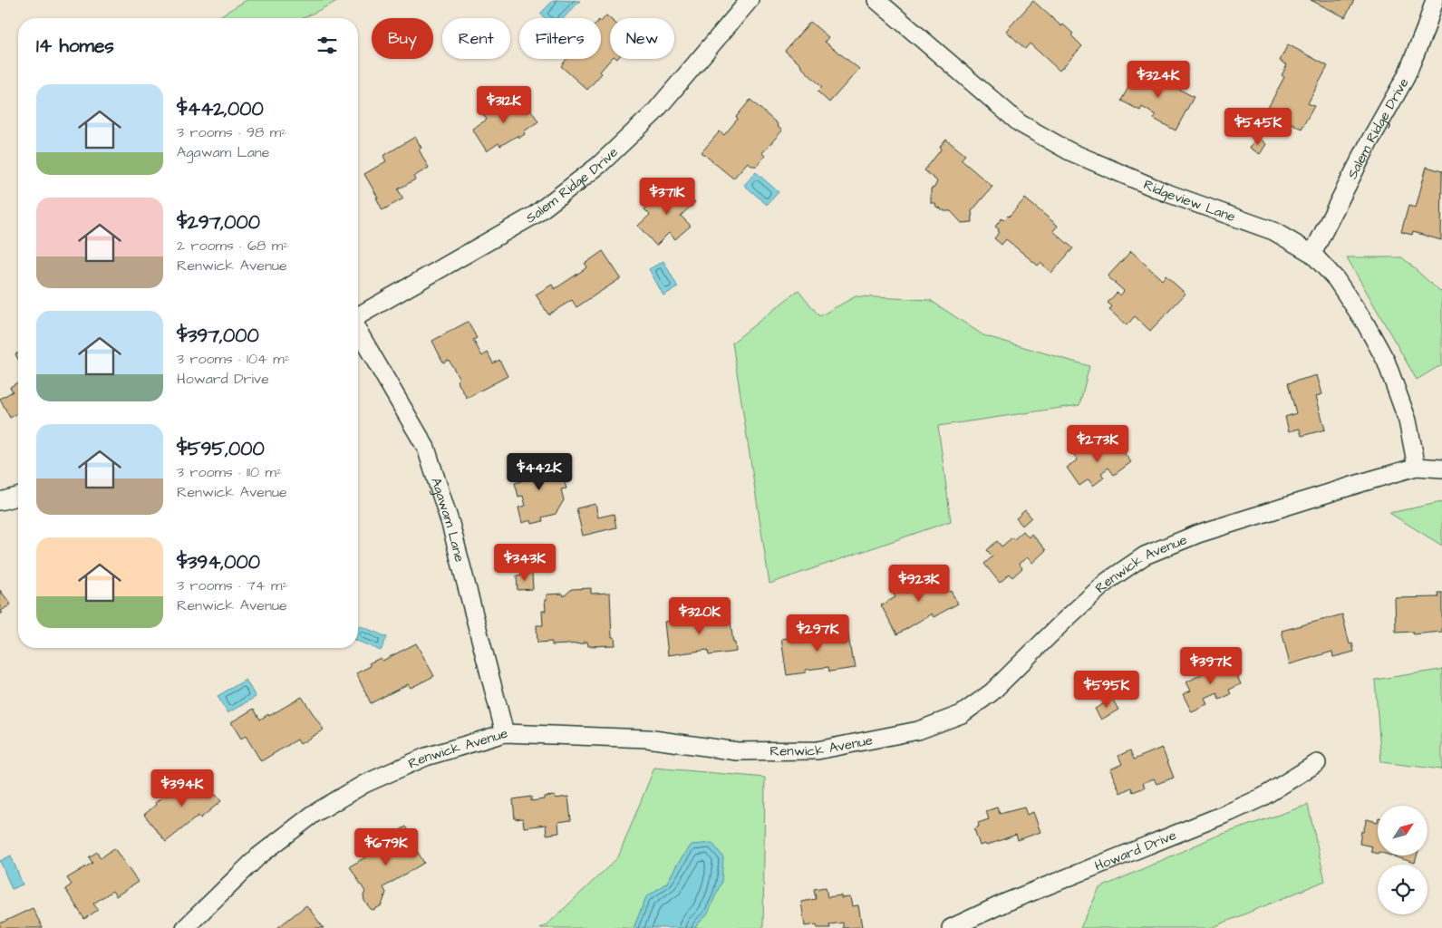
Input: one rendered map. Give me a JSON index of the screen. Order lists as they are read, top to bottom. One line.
{"streets":{"street":["Salem Ridge Drive","Ridgeview Lane","Agawam Lane","Renwick Avenue","Howard Drive"]},"crossings":[["Salem Ridge Drive","Ridgeview Lane"],["Ridgeview Lane","Renwick Avenue"],["Agawam Lane","Renwick Avenue"]],"north":"top right","page":{"chip":["Buy","Rent","Filters","New"],"heading":"14 homes","price":["$324K","$312K","$545K","$371K","$273K","$442K","$343K","$923K","$320K","$297K","$397K","$595K","$394K","$679K"],"list":[{"name":"$442,000","note":"3 rooms · 98 m² · Agawam Lane"},{"name":"$297,000","note":"2 rooms · 68 m² · Renwick Avenue"},{"name":"$397,000","note":"3 rooms · 104 m² · Howard Drive"},{"name":"$595,000","note":"3 rooms · 110 m² · Renwick Avenue"},{"name":"$394,000","note":"3 rooms · 74 m² · Renwick Avenue"}]}}
